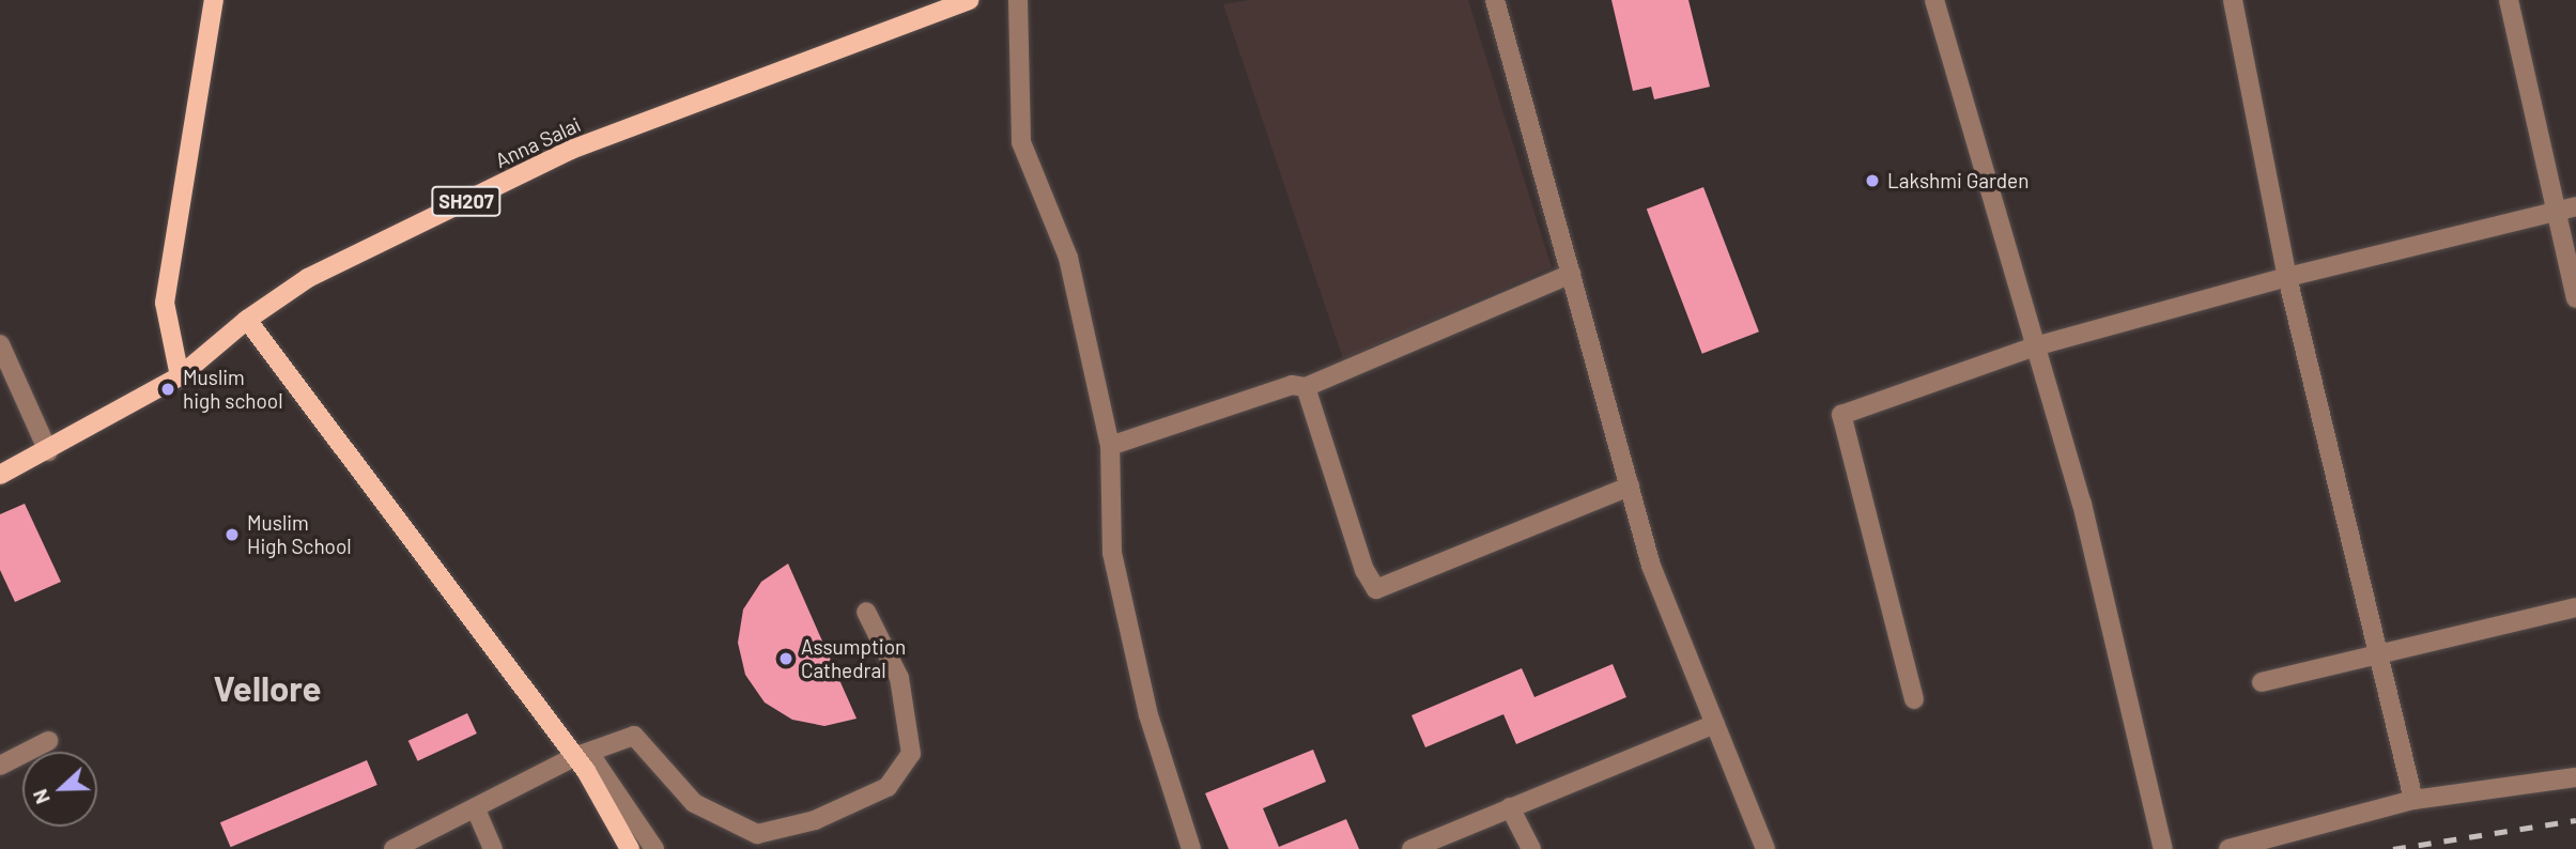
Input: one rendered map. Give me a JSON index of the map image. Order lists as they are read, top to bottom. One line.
{"streets":{"main road":["Anna Salai","SH207"]},"districts":["Vellore"],"places":["Lakshmi Garden","Muslim high school","Muslim High School","Assumption Cathedral"],"north":"left"}
